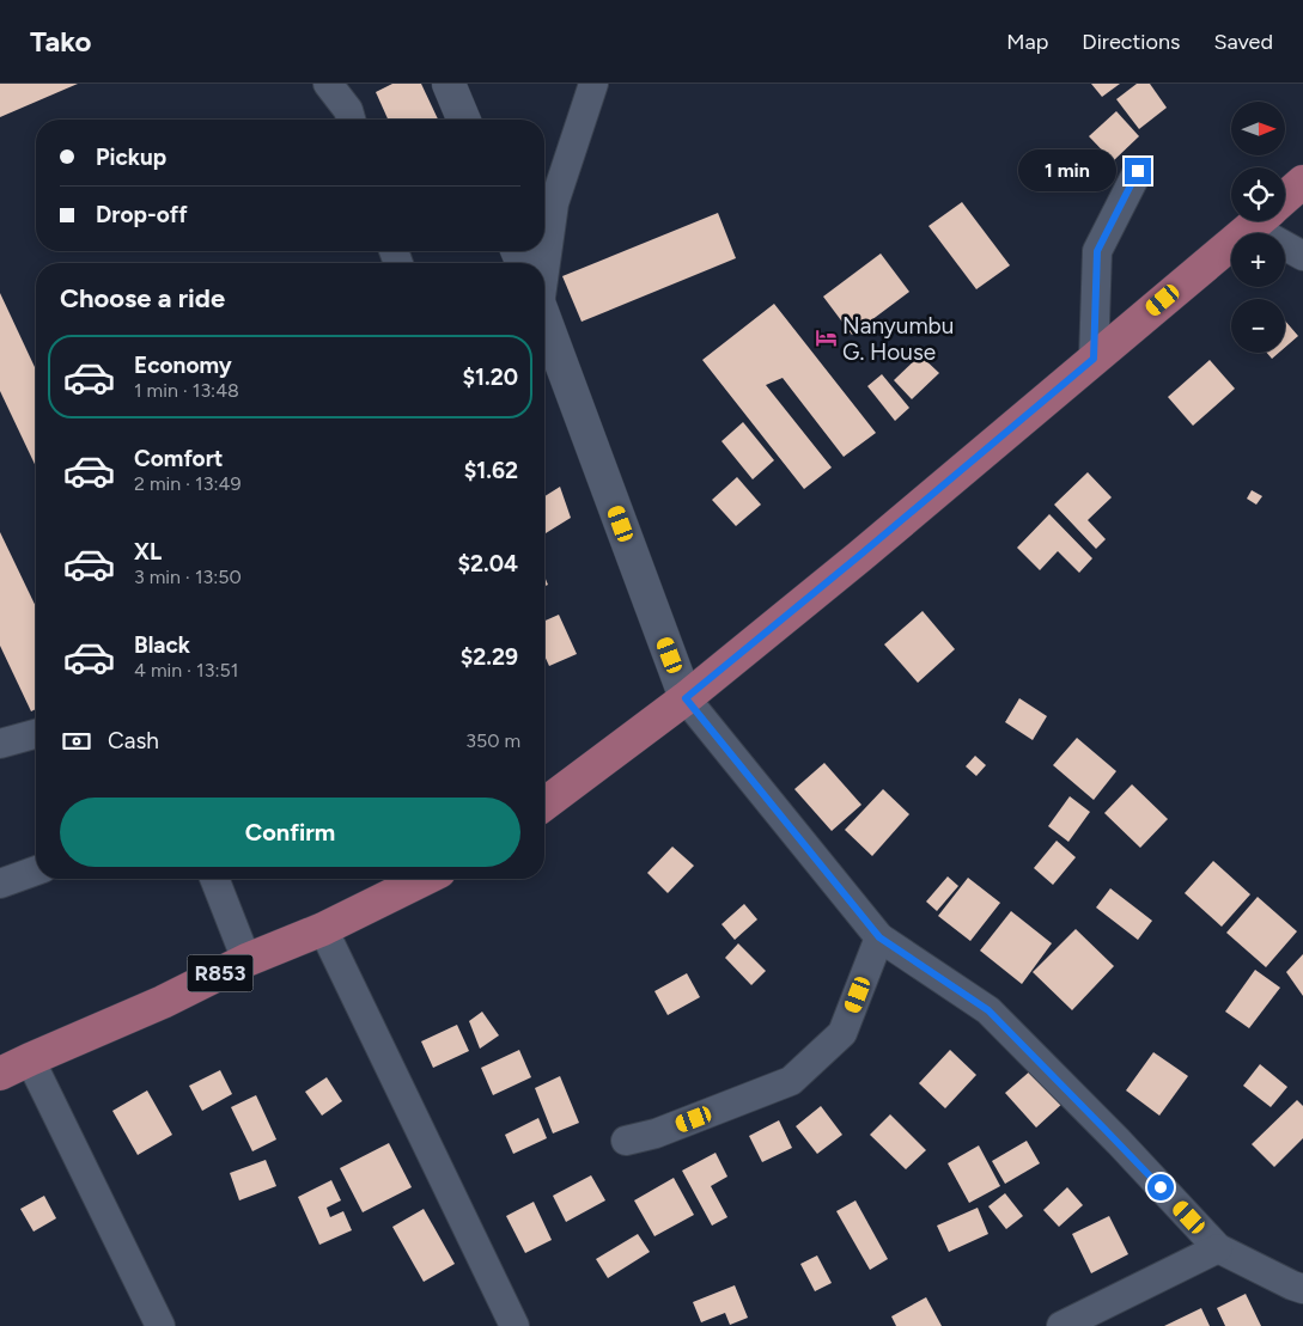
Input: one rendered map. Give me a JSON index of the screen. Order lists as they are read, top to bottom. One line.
{"streets":{"main road":["R853"]},"places":{"hotel":["Nanyumbu G. House"]},"north":"right","page":{"header":"Tako","nav":["Map","Directions","Saved"],"map_buttons":["+","−"],"banner":["Pickup","Drop-off"],"bubble":"1 min","heading":"Choose a ride","list":[{"name":"Economy","note":"1 min · 13:48","value":"$1.20"},{"name":"Comfort","note":"2 min · 13:49","value":"$1.62"},{"name":"XL","note":"3 min · 13:50","value":"$2.04"},{"name":"Black","note":"4 min · 13:51","value":"$2.29"}],"pay":["Cash","350 m"],"buttons":"Confirm"}}
